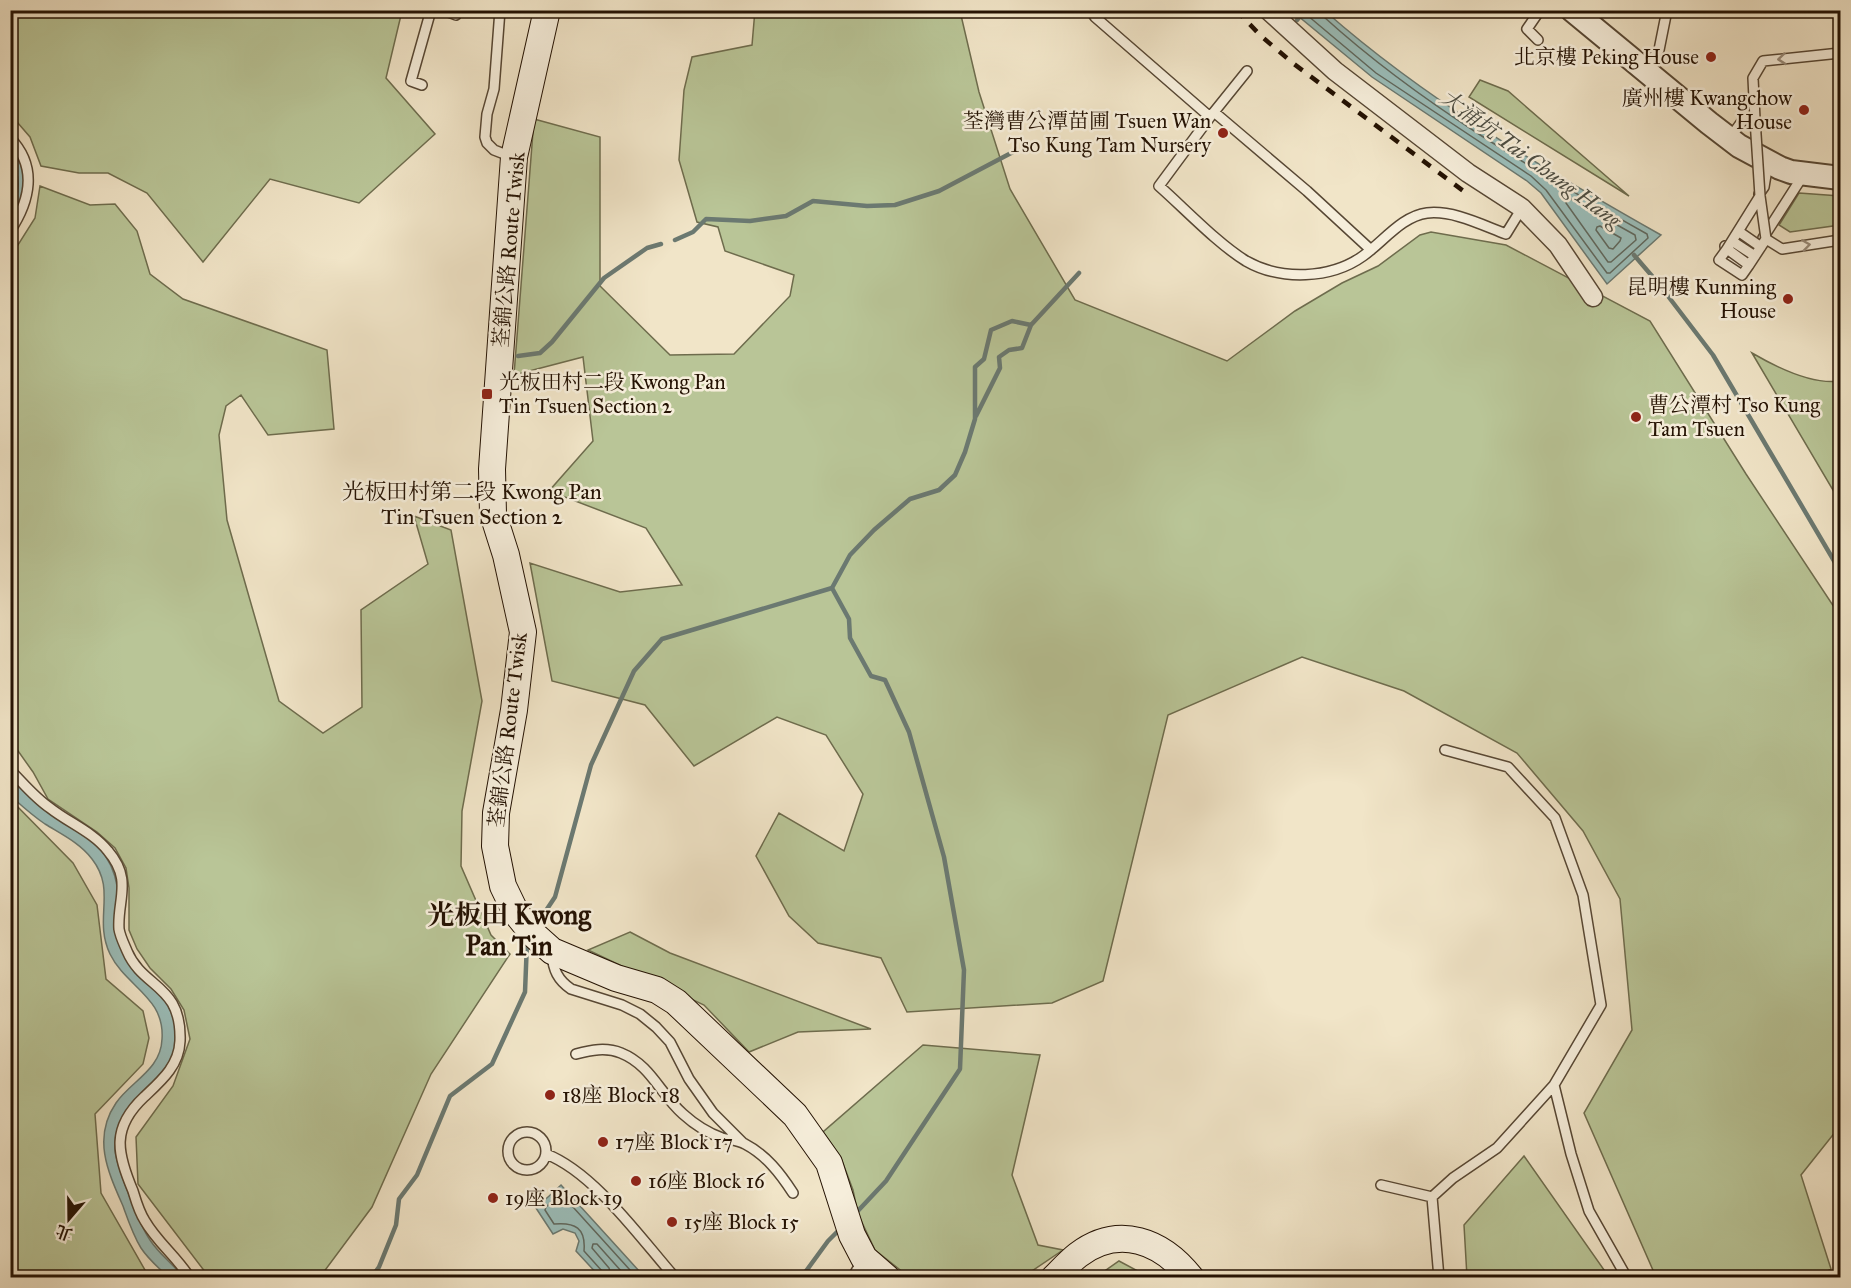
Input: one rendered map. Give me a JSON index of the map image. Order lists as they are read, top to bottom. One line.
{"streets":{"main road":["荃錦公路 Route Twisk"]},"districts":["光板田村第二段 Kwong Pan Tin Tsuen Section 2","光板田 Kwong Pan Tin"],"water":["大涌坑 Tai Chung Hang"],"places":{"other":["北京樓 Peking House","廣州樓 Kwangchow House","荃灣曹公潭苗圃 Tsuen Wan Tso Kung Tam Nursery","昆明樓 Kunming House","曹公潭村 Tso Kung Tam Tsuen","18座 Block 18","17座 Block 17","16座 Block 16","19座 Block 19","15座 Block 15"],"transit":["光板田村二段 Kwong Pan Tin Tsuen Section 2"]},"north":"bottom"}
